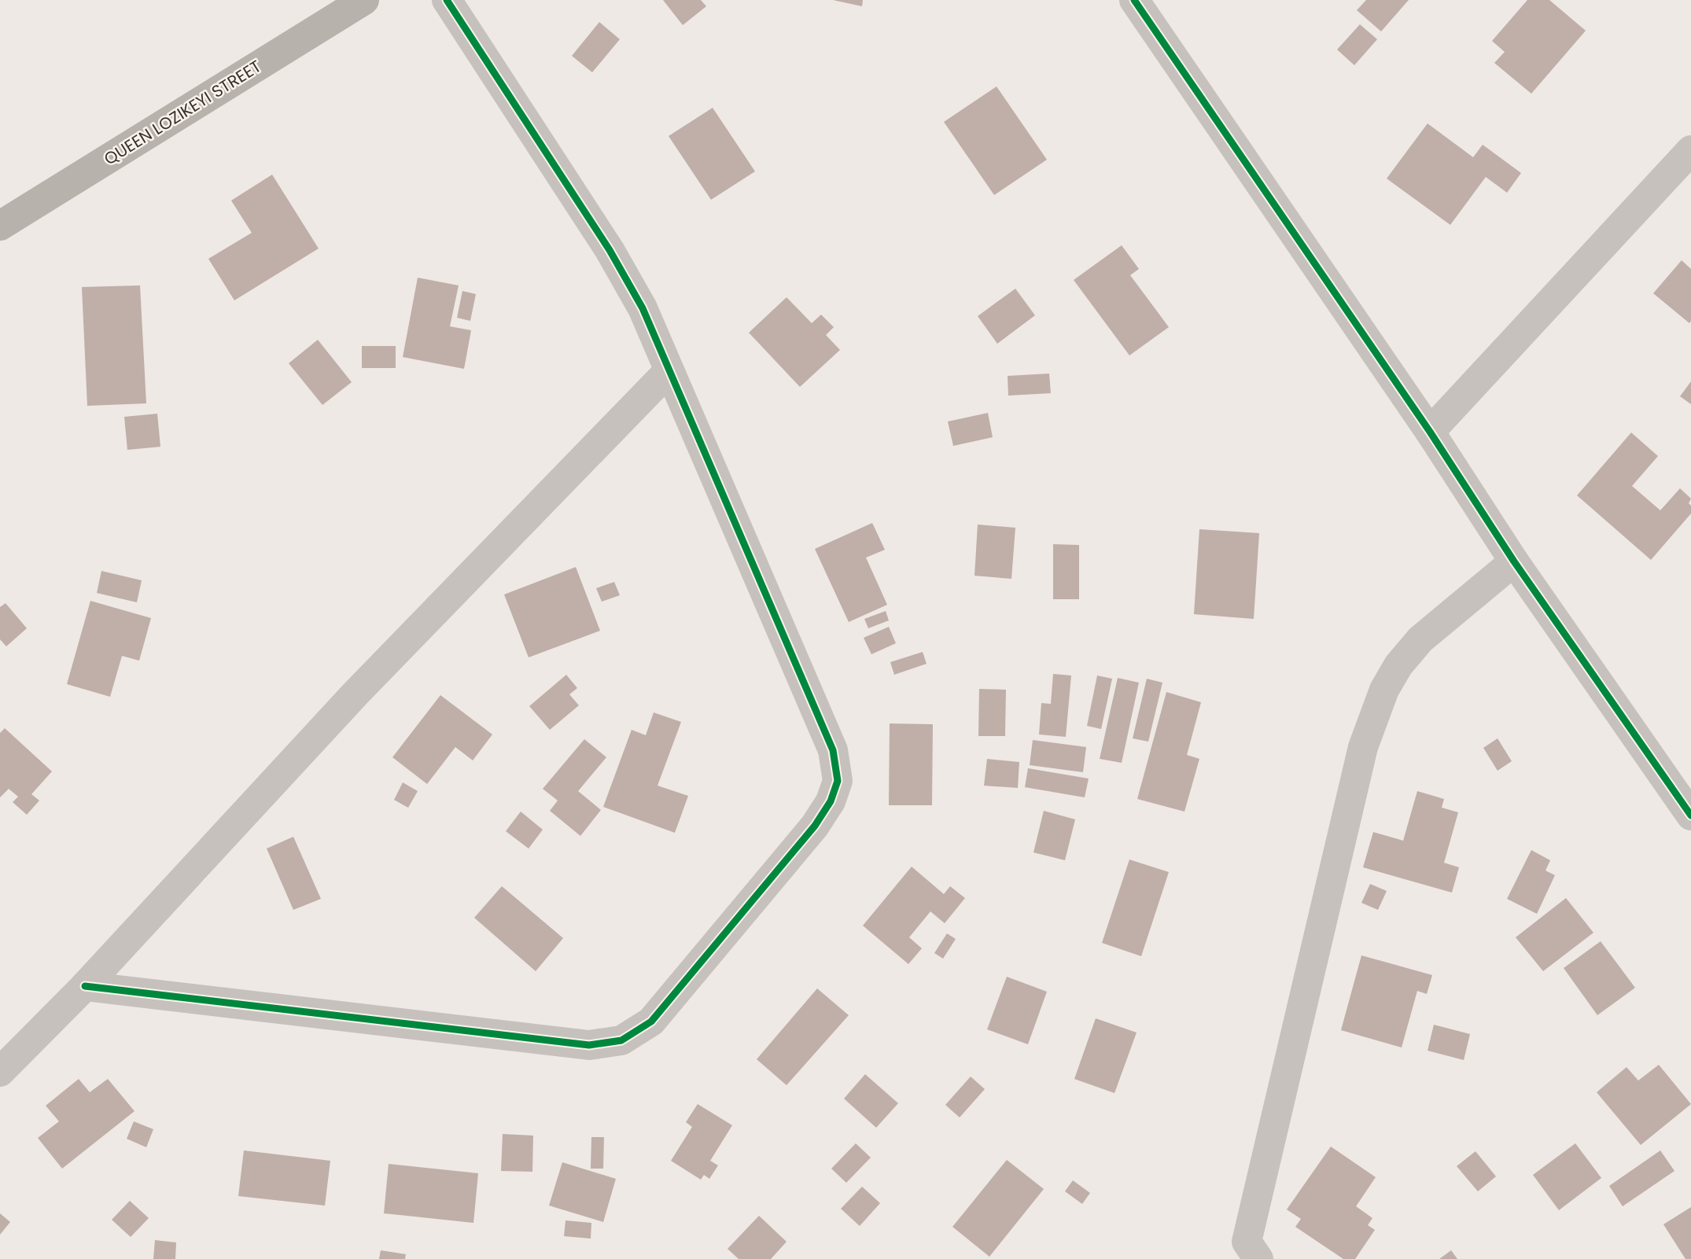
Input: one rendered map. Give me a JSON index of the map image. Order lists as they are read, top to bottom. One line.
{"streets":{"main road":["QUEEN LOZIKEYI STREET"]}}
